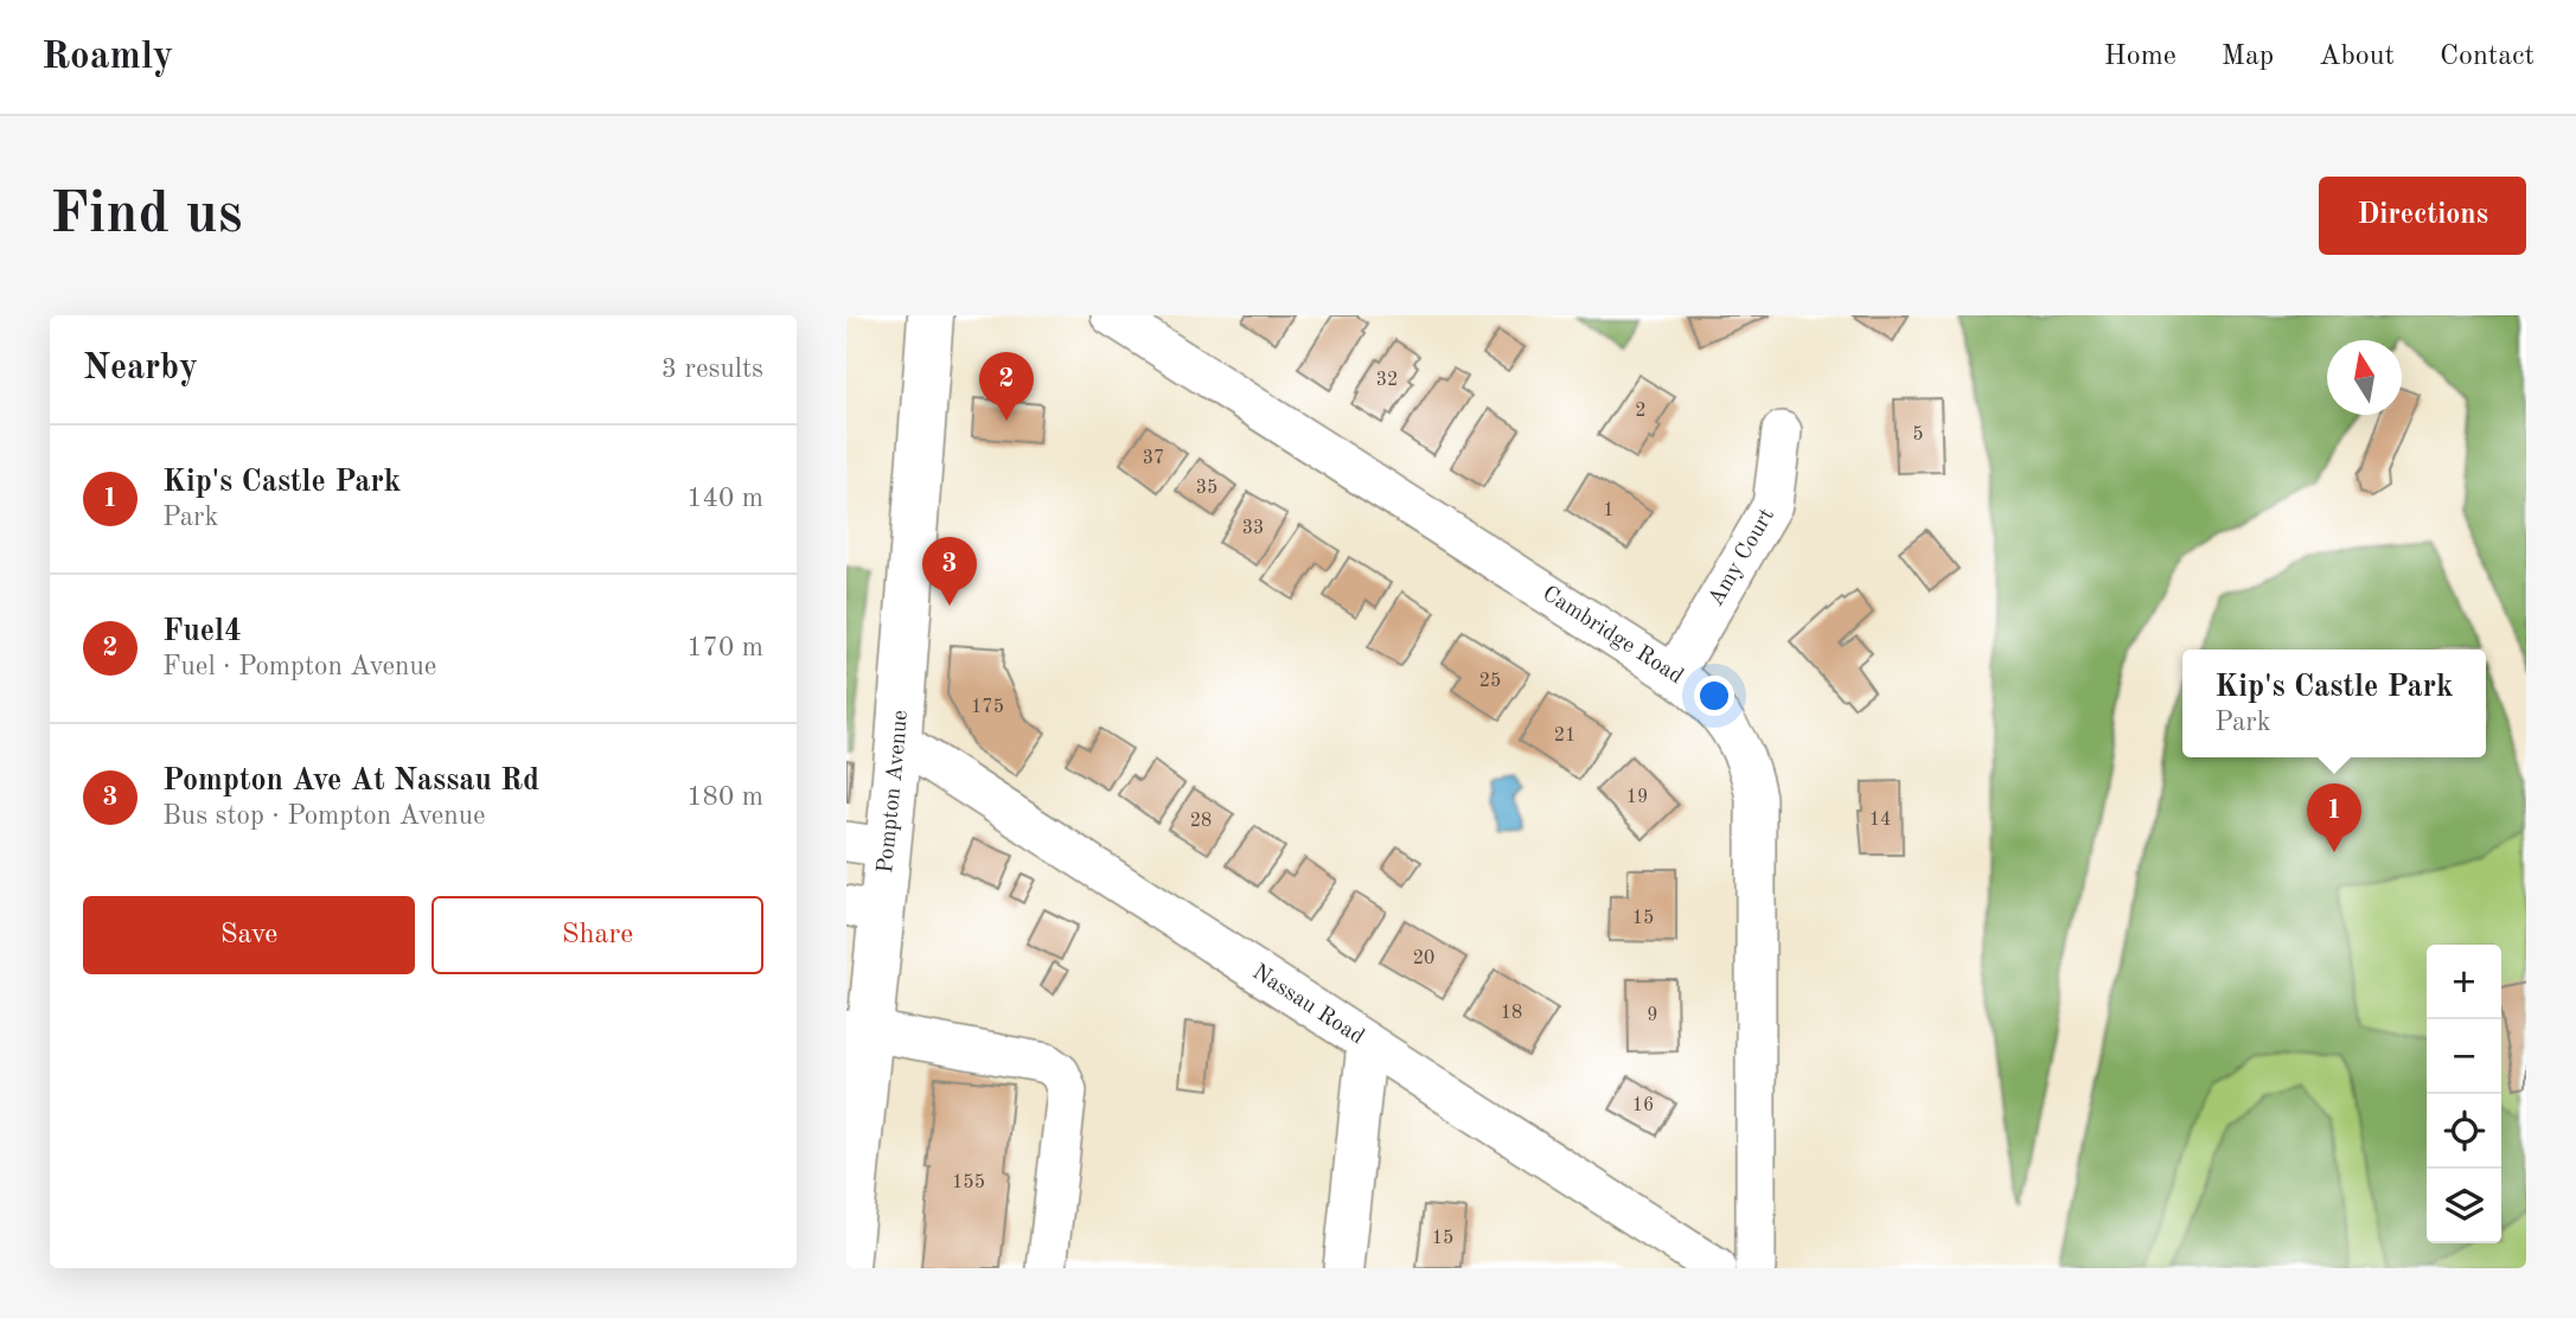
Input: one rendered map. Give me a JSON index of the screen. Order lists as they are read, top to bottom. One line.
{"streets":{"main road":["Pompton Avenue"],"street":["Amy Court","Cambridge Road","Nassau Road"]},"crossings":[["Amy Court","Cambridge Road"],["Pompton Avenue","Nassau Road"]],"house_numbers":["32","2","5","37","35","1","33","25","175","21","19","14","28","15","20","18","9","16","155","15"],"north":"top","page":{"header":"Roamly","nav":["Home","Map","About","Contact"],"buttons":["Directions",["Save","Share"]],"title":"Find us","heading":["Nearby","3 results"],"pins":["2","3","1"],"list":[{"mark":"1","name":"Kip's Castle Park","note":"Park","value":"140 m"},{"mark":"2","name":"Fuel4","note":"Fuel · Pompton Avenue","value":"170 m"},{"mark":"3","name":"Pompton Ave At Nassau Rd","note":"Bus stop · Pompton Avenue","value":"180 m"}],"popup":["Kip's Castle Park","Park"],"map_buttons":["+","−"]}}
